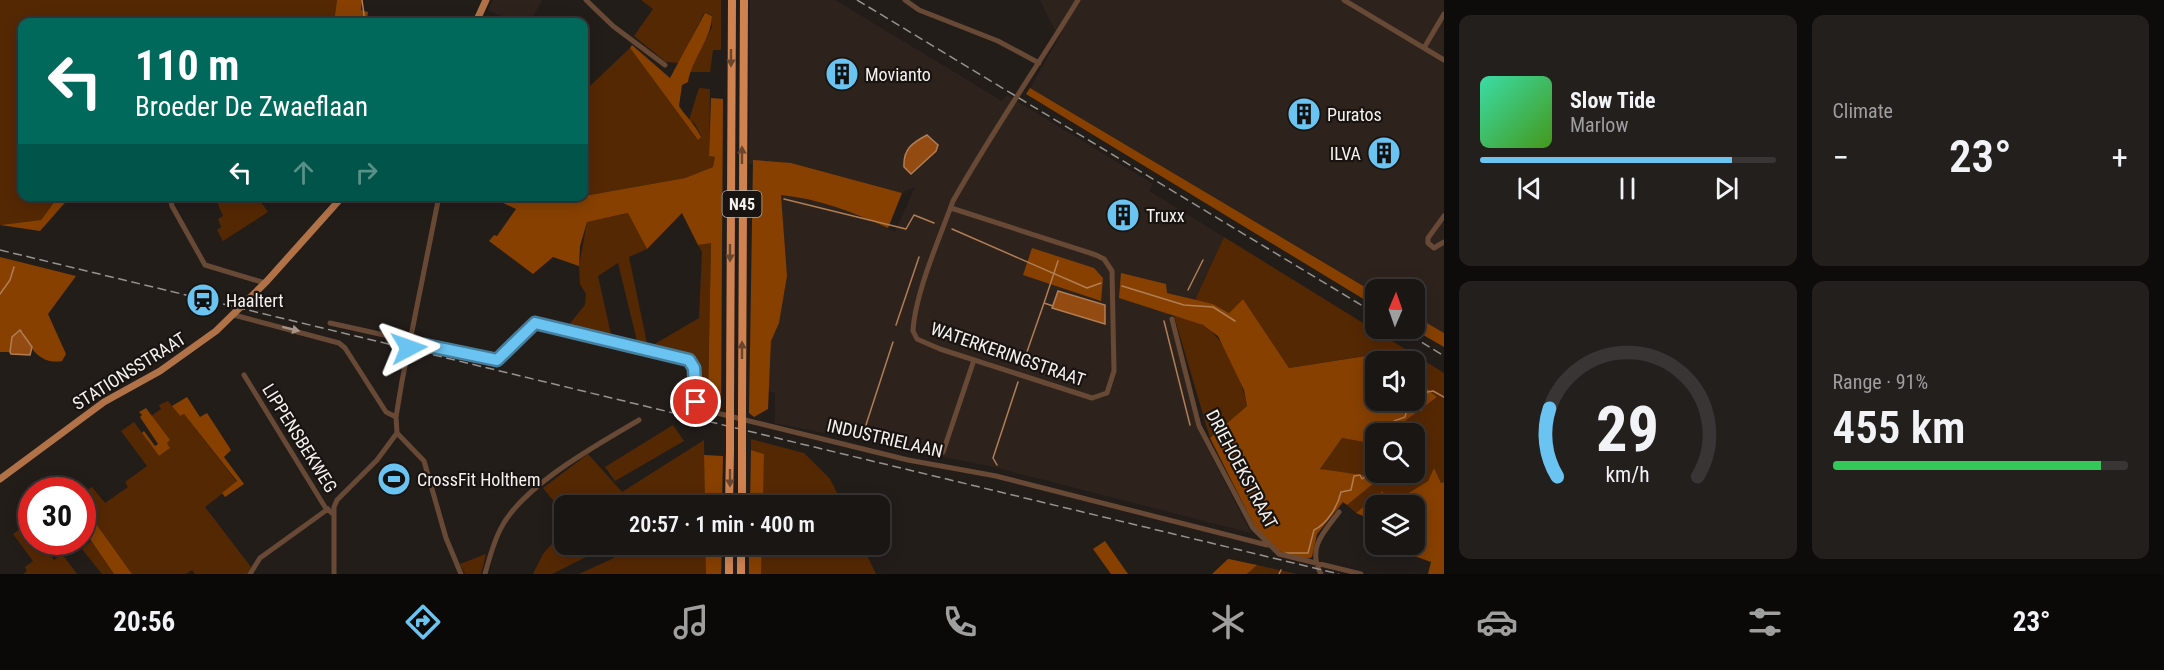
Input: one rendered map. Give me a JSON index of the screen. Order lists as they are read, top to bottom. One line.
{"streets":{"highway":["N45"],"main road":["STATIONSSTRAAT"],"street":["WATERKERINGSTRAAT","LIPPENSBEKWEG","INDUSTRIELAAN","DRIEHOEKSTRAAT"]},"crossings":[["INDUSTRIELAAN","DRIEHOEKSTRAAT"]],"places":{"building":["Movianto","Puratos","ILVA","Truxx"],"station":["Haaltert"],"sports":["CrossFit Holthem"]},"north":"top","page":{"tile":["Climate",["Range · 91%","455 km"]],"turn":["110 m","Broeder De Zwaeflaan"],"song":["Slow Tide","Marlow"],"heat":["−","23°","+"],"limit":"30","trip":"20:57 · 1 min · 400 m","tabs":["20:56","23°"],"gauge":["29","km/h"]}}
